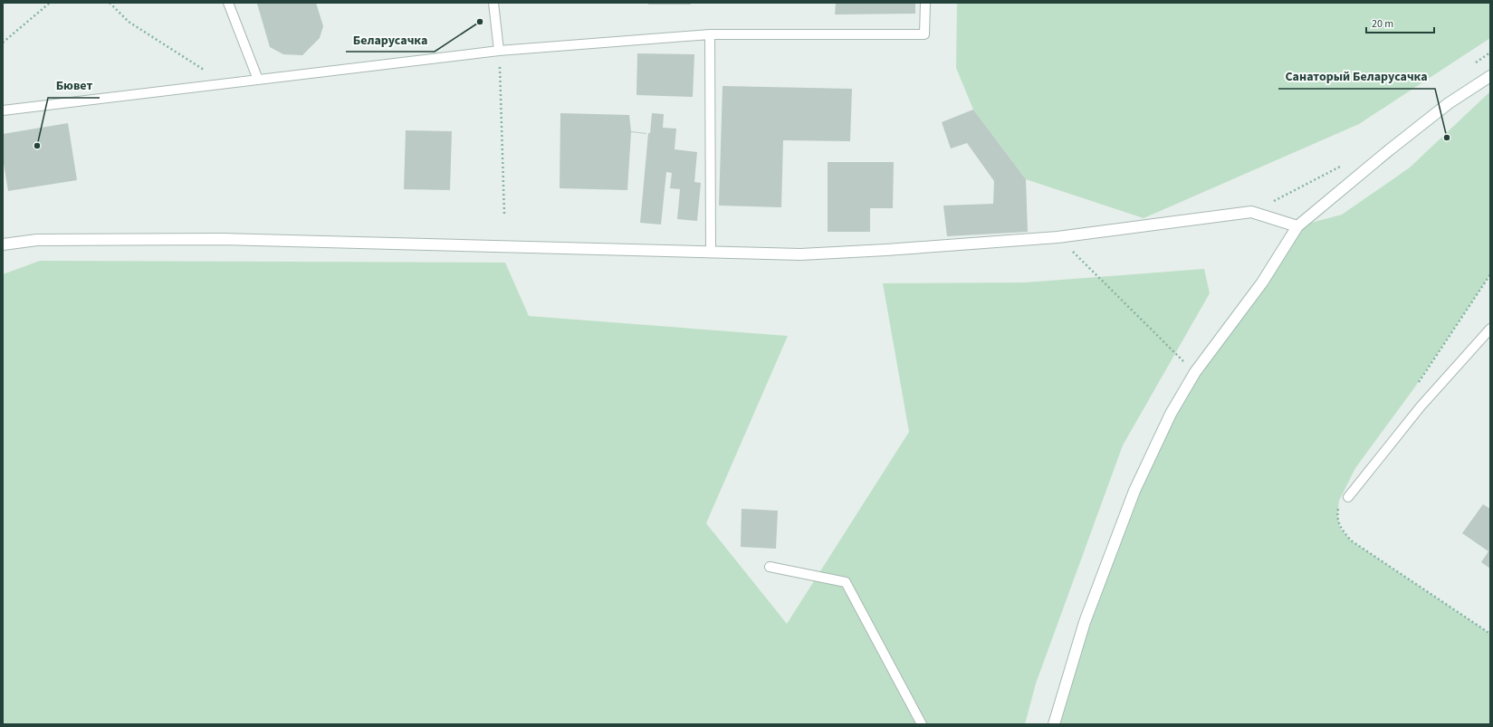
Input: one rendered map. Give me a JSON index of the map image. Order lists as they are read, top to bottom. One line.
{"places":["Беларусачка","Санаторый Беларусачка","Бювет"],"scale_bar":"20 m"}
